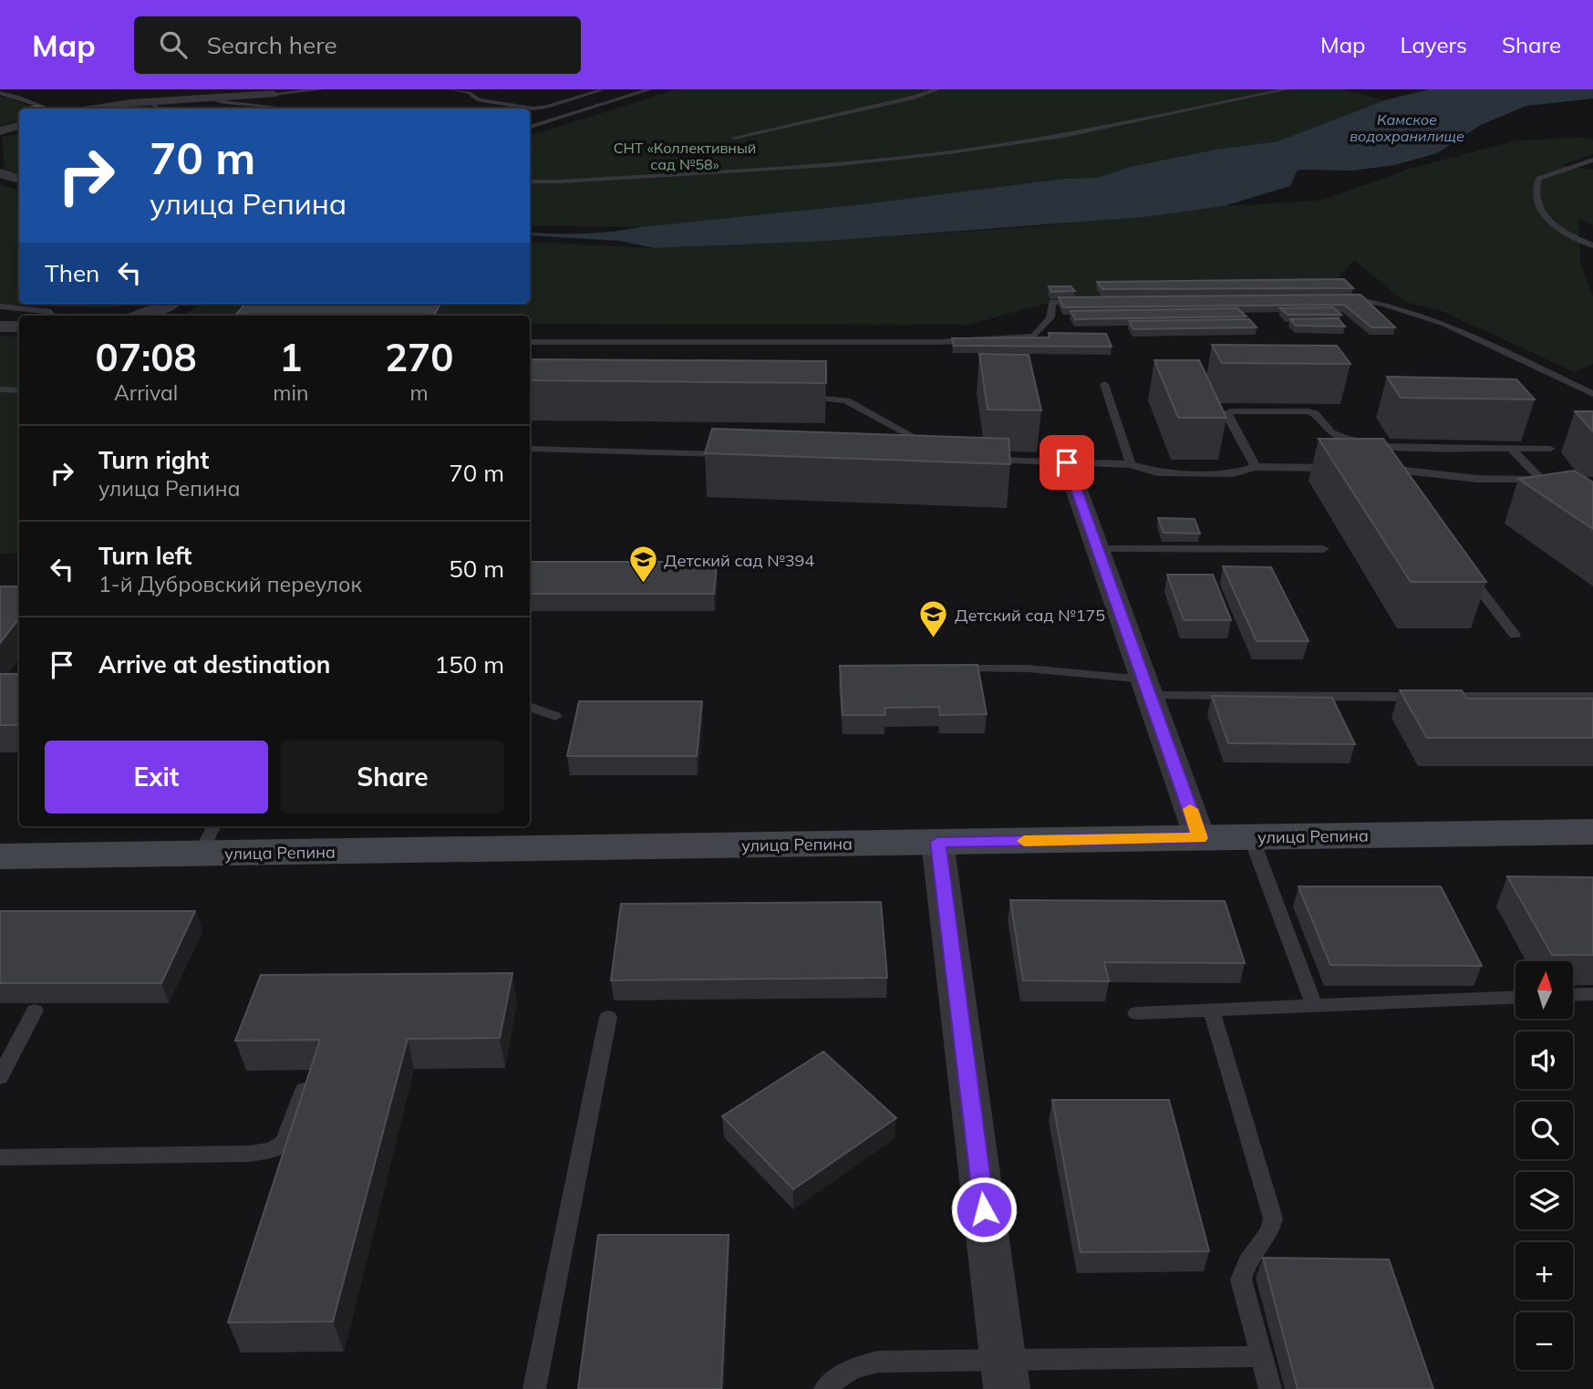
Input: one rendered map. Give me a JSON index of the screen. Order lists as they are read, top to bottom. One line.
{"streets":{"main road":["улица Репина"]},"water":["Камское водохранилище"],"parks":["СНТ «Коллективный сад №58»"],"places":{"school or university":["Детский сад №394","Детский сад №175"]},"north":"top","page":{"header":"Map","search":"Search here","nav":["Map","Layers","Share"],"turn":["70 m","улица Репина"],"then":"Then","eta":["07:08","Arrival","1","min","270","m"],"list":[{"name":"Turn right","note":"улица Репина","value":"70 m"},{"name":"Turn left","note":"1-й Дубровский переулок","value":"50 m"},{"name":"Arrive at destination","value":"150 m"}],"buttons":["Exit","Share"],"map_buttons":["+","−"]}}
